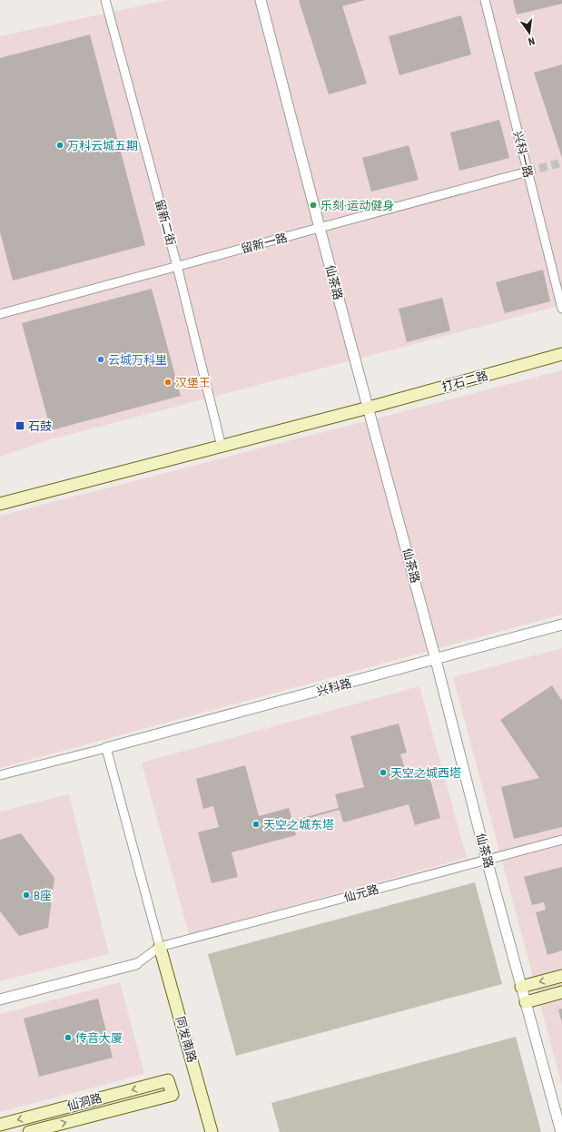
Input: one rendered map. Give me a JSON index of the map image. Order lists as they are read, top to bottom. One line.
{"streets":{"main road":["打石二路","同发南路","仙洞路"],"street":["兴科一路","留新二街","留新一路","仙茶路","兴科路","仙元路"]},"crossings":[["兴科一路","留新一路"],["留新二街","留新一路"],["留新二街","打石二路"],["留新一路","仙茶路"],["仙茶路","打石二路"],["仙茶路","兴科路"],["仙茶路","仙元路"],["仙元路","同发南路"]],"places":{"other":["万科云城五期","乐刻·运动健身","云城万科里","汉堡王","天空之城西塔","天空之城东塔","B座","传音大厦"],"transit":["石鼓"]},"north":"bottom"}
